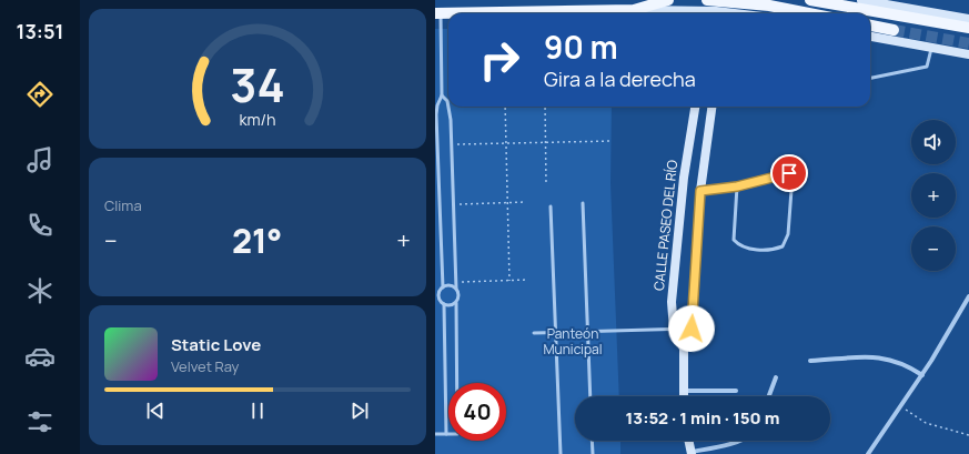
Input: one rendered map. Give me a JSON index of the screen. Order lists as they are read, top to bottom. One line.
{"streets":{"street":["CALLE PASEO DEL RÍO"]},"parks":["Panteón Municipal"],"page":{"tabs":"13:51","turn":["90 m","Gira a la derecha"],"map_buttons":["+","−"],"tile":"Clima","heat":["−","21°","+"],"song":["Static Love","Velvet Ray"],"limit":"40","trip":"13:52 · 1 min · 150 m","gauge":["34","km/h"]}}
